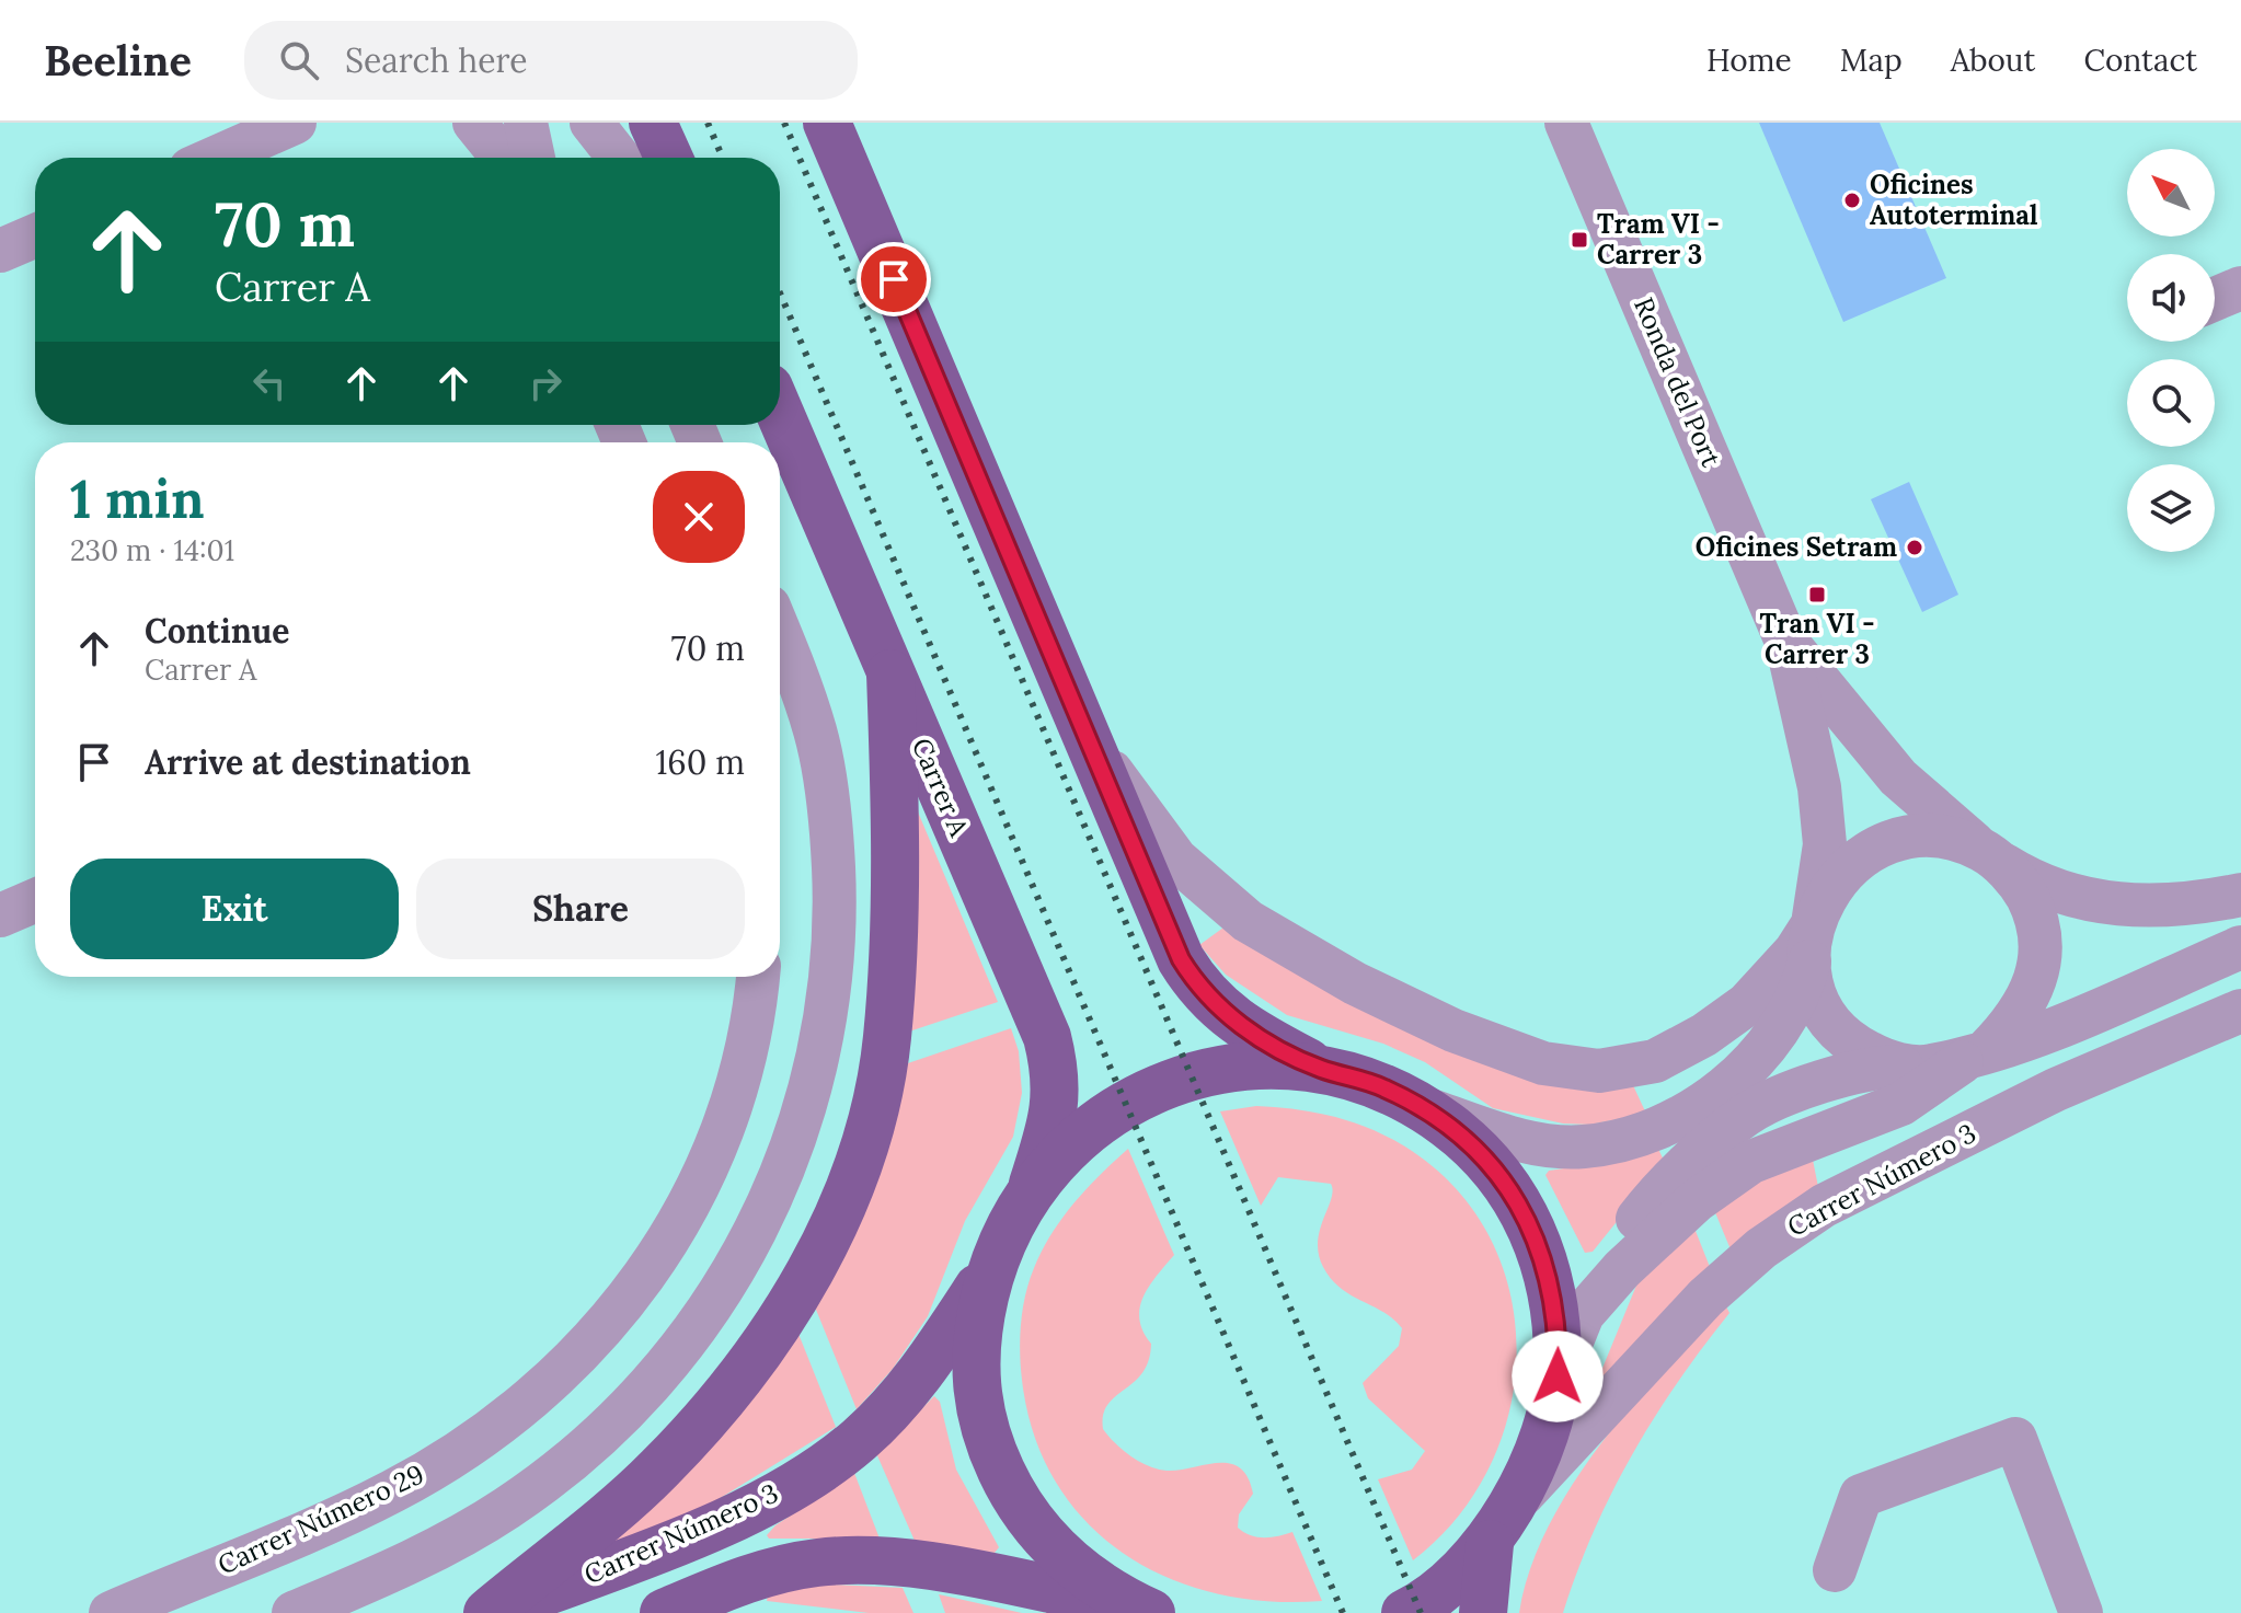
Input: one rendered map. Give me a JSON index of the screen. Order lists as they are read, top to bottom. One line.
{"streets":{"main road":["Carrer A","Carrer Número 3"],"street":["Ronda del Port","Carrer Número 29"]},"places":{"other":["Oficines Autoterminal","Oficines Setram"],"transit":["Tram VI - Carrer 3","Tran VI - Carrer 3"]},"north":"top left","page":{"header":"Beeline","search":"Search here","nav":["Home","Map","About","Contact"],"turn":["70 m","Carrer A"],"heading":["1 min","230 m · 14:01"],"list":[{"name":"Continue","note":"Carrer A","value":"70 m"},{"name":"Arrive at destination","value":"160 m"}],"buttons":["Exit","Share"]}}
